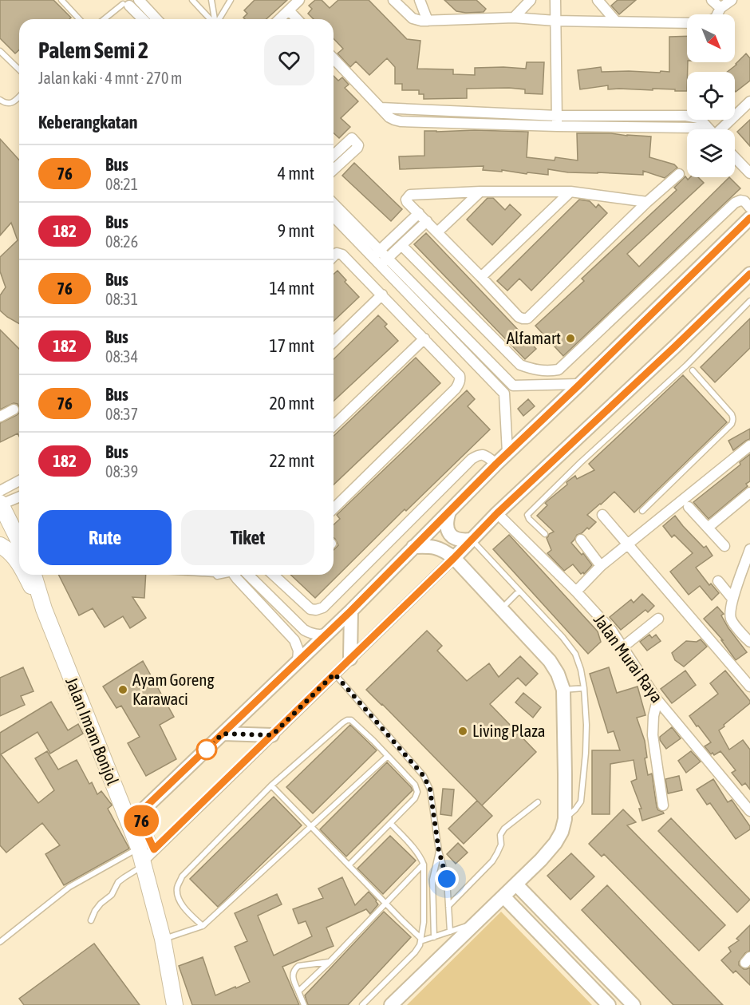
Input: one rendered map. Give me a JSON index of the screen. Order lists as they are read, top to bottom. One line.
{"streets":{"main road":["Jalan Imam Bonjol"],"street":["Jalan Murai Raya"]},"places":["Alfamart","Ayam Goreng Karawaci","Living Plaza"],"lines":["bus line 76"],"north":"bottom right","page":{"on_map":"76","heading":[["Palem Semi 2","Jalan kaki · 4 mnt · 270 m"],"Keberangkatan"],"list":[{"mark":"76","name":"Bus","note":"08:21","value":"4 mnt"},{"mark":"182","name":"Bus","note":"08:26","value":"9 mnt"},{"mark":"76","name":"Bus","note":"08:31","value":"14 mnt"},{"mark":"182","name":"Bus","note":"08:34","value":"17 mnt"},{"mark":"76","name":"Bus","note":"08:37","value":"20 mnt"},{"mark":"182","name":"Bus","note":"08:39","value":"22 mnt"}],"buttons":["Rute","Tiket"]}}
